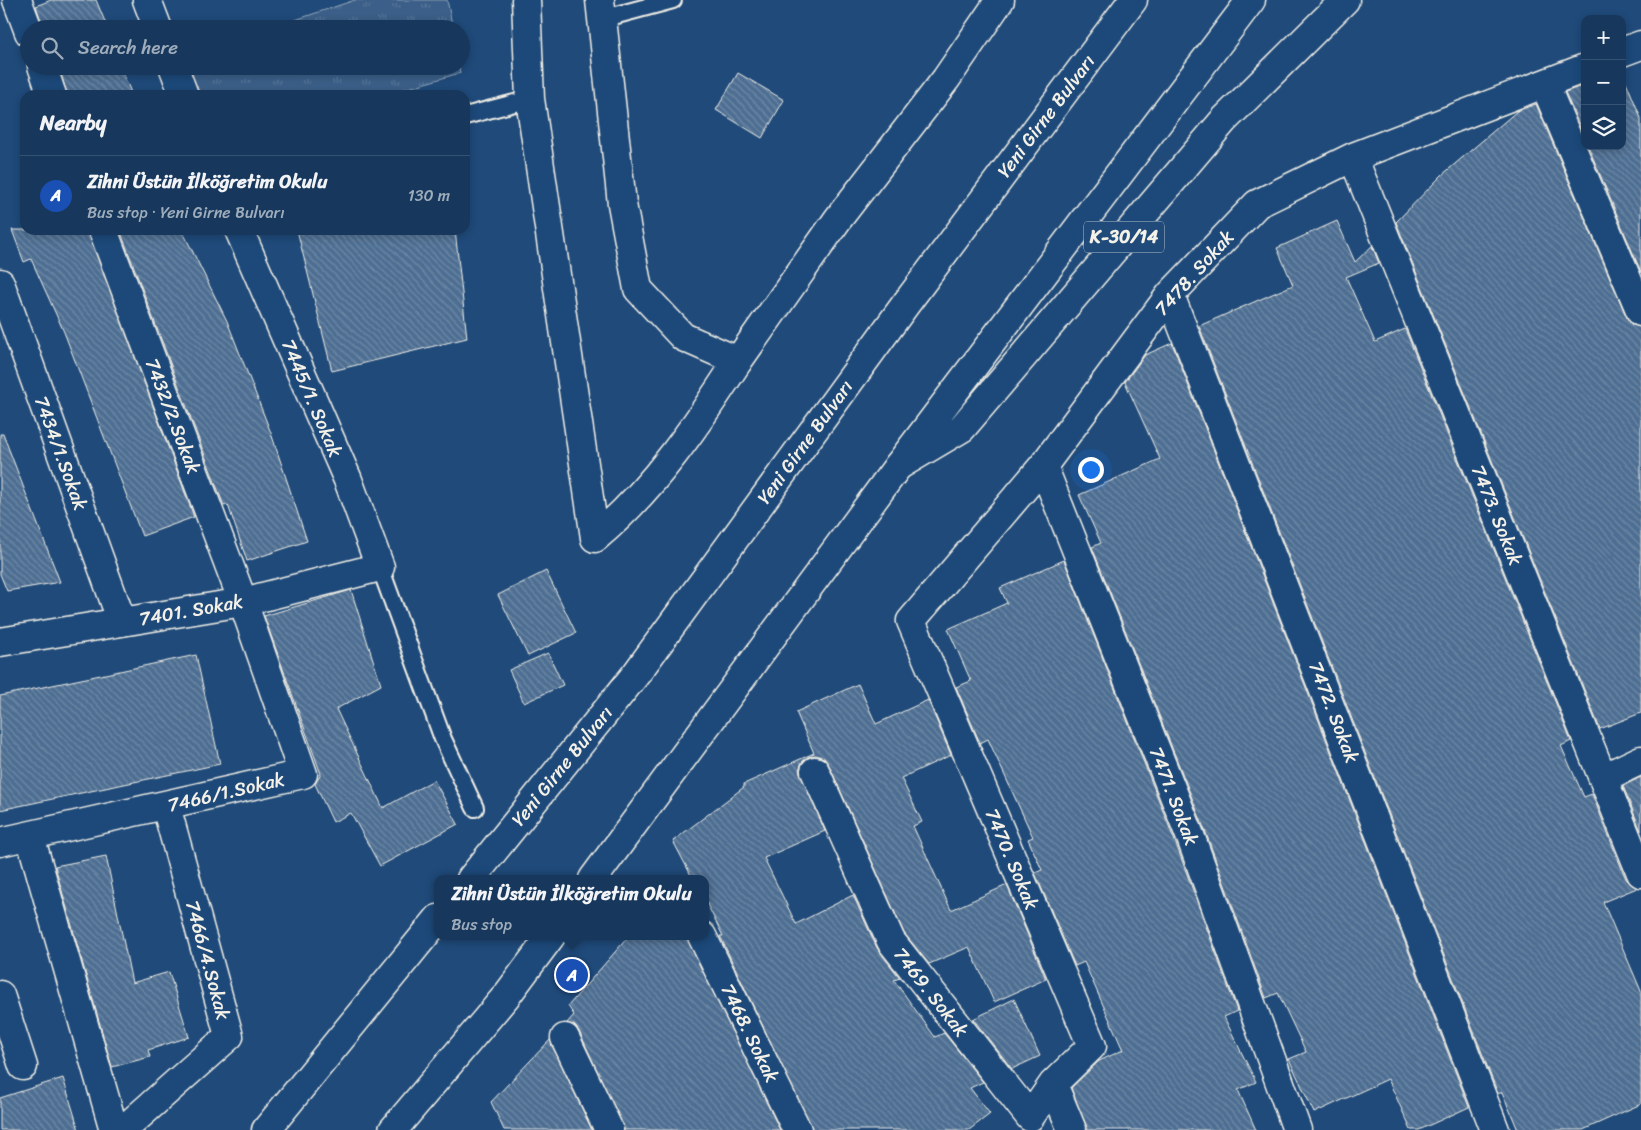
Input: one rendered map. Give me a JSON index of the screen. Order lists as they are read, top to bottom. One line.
{"streets":{"main road":["Yeni Girne Bulvarı","K-30/14","7478. Sokak","7445/1. Sokak","7432/2.Sokak","7434/1.Sokak","7473. Sokak","7401. Sokak","7472. Sokak","7466/1.Sokak","7471. Sokak","7470. Sokak","7466/4.Sokak","7469. Sokak","7468. Sokak"]},"crossings":[["7478. Sokak","7473. Sokak"],["7478. Sokak","7472. Sokak"],["7478. Sokak","7471. Sokak"],["7478. Sokak","7470. Sokak"],["7445/1. Sokak","7401. Sokak"],["7432/2.Sokak","7401. Sokak"],["7432/2.Sokak","7466/1.Sokak"],["7434/1.Sokak","7401. Sokak"],["7401. Sokak","7466/1.Sokak"],["7466/1.Sokak","7466/4.Sokak"],["7470. Sokak","7469. Sokak"]],"page":{"map_buttons":["+","−"],"search":"Search here","heading":"Nearby","list":[{"mark":"A","name":"Zihni Üstün İlköğretim Okulu","note":"Bus stop · Yeni Girne Bulvarı","value":"130 m"}],"popup":["Zihni Üstün İlköğretim Okulu","Bus stop"],"pins":"A"}}
